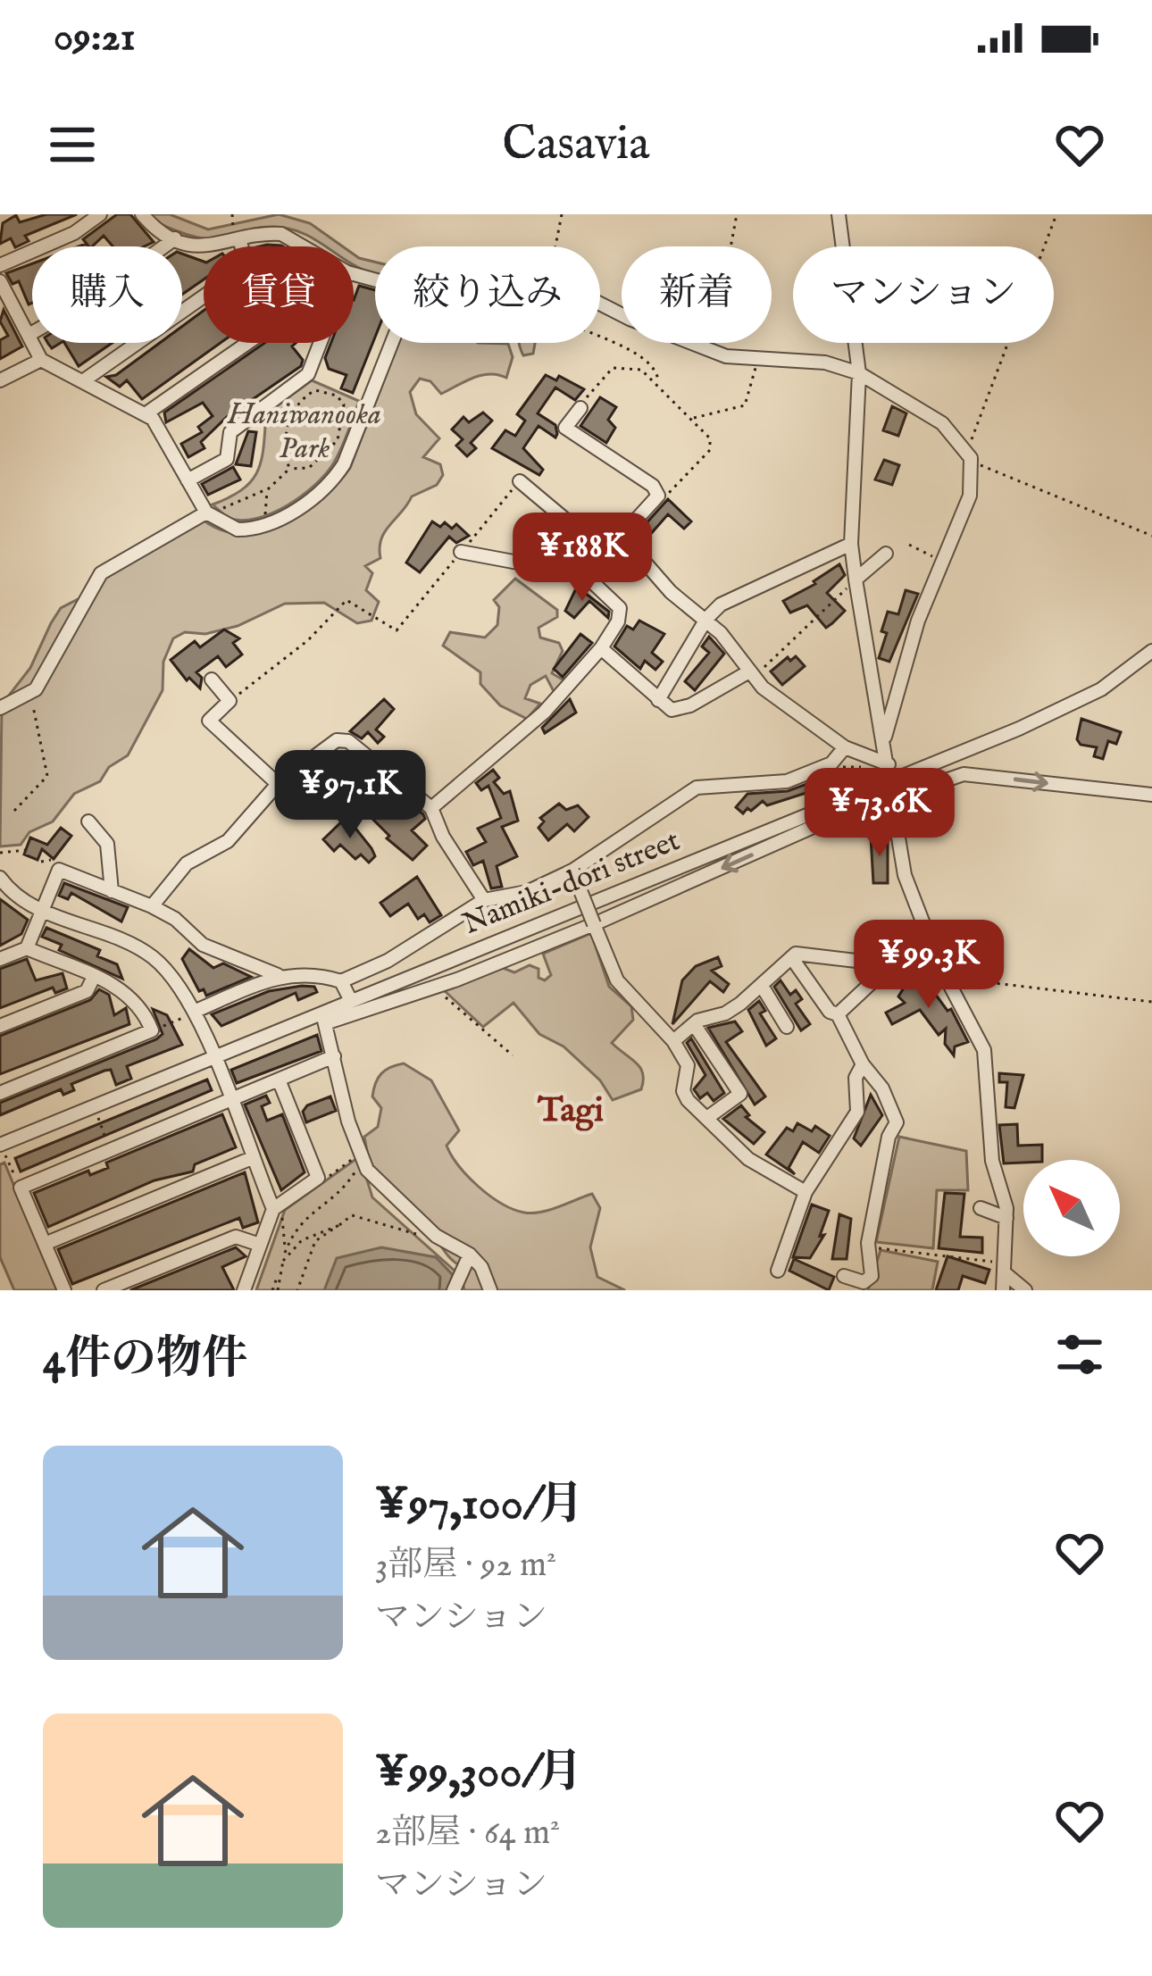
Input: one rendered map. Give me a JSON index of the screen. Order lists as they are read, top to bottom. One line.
{"streets":{"street":["Namiki-dori street"]},"districts":["Tagi"],"parks":["Haniwanooka Park"],"north":"top left","page":{"status":"09:21","header":"Casavia","chip":["購入","賃貸","絞り込み","新着","マンション"],"price":["¥188K","¥97.1K","¥73.6K","¥99.3K"],"heading":"4件の物件","list":[{"name":"¥97,100/月","note":"3部屋 · 92 m² · マンション"},{"name":"¥99,300/月","note":"2部屋 · 64 m² · マンション"}]}}
